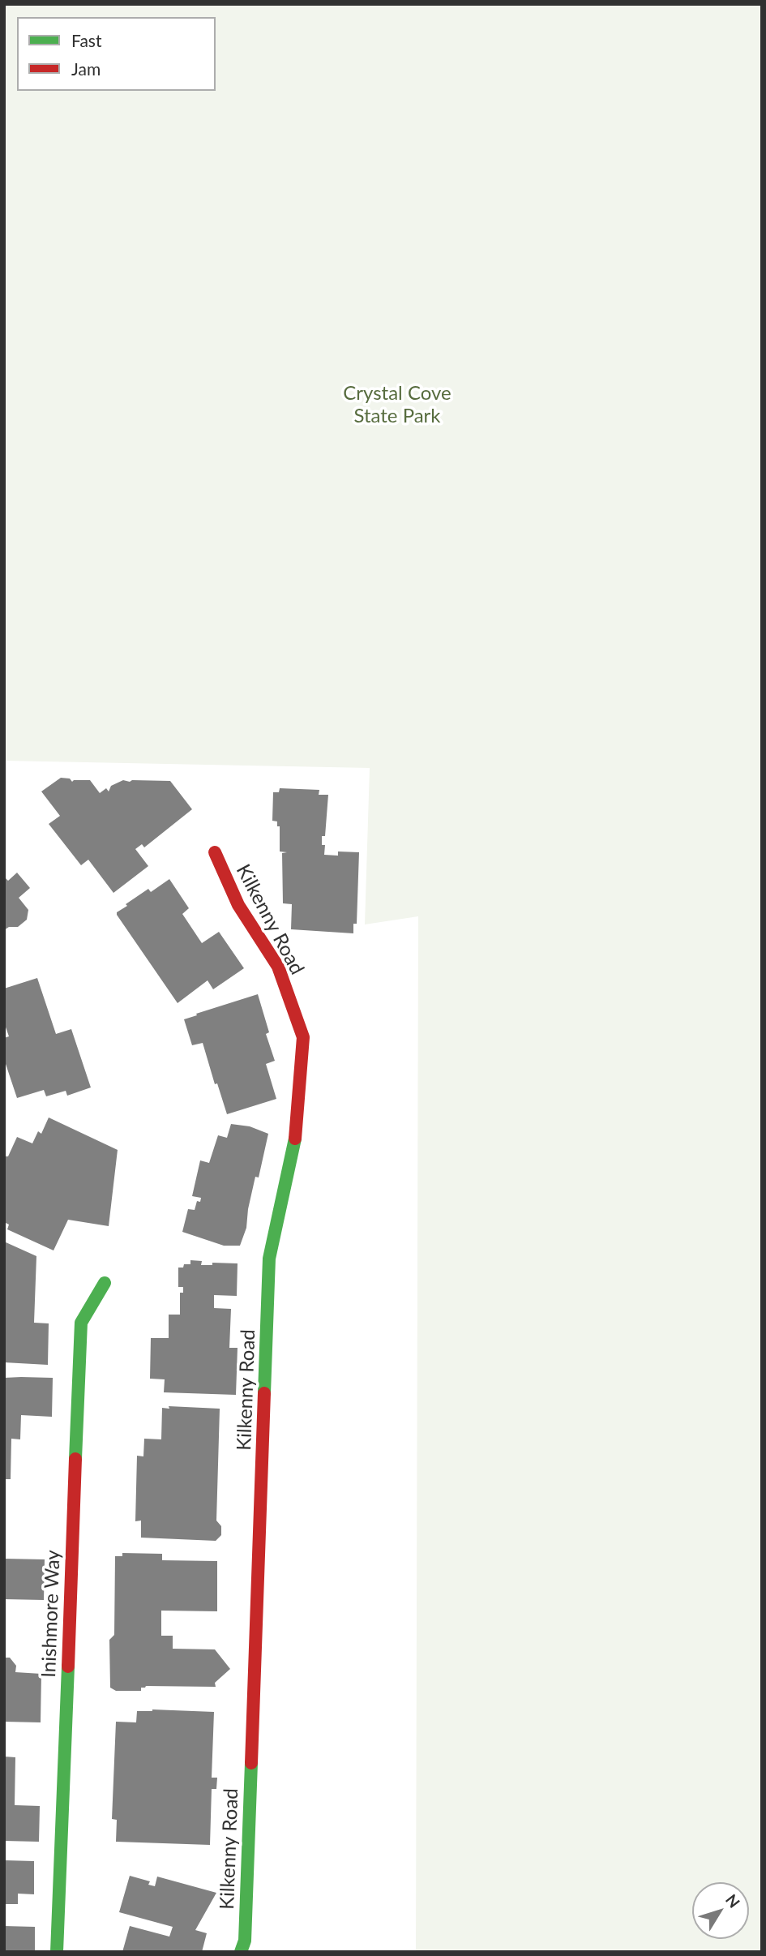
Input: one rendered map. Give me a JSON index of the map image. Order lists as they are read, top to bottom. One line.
{"streets":{"street":["Kilkenny Road","Inishmore Way"]},"parks":["Crystal Cove State Park"],"legend":["Fast","Jam"],"north":"top right"}
